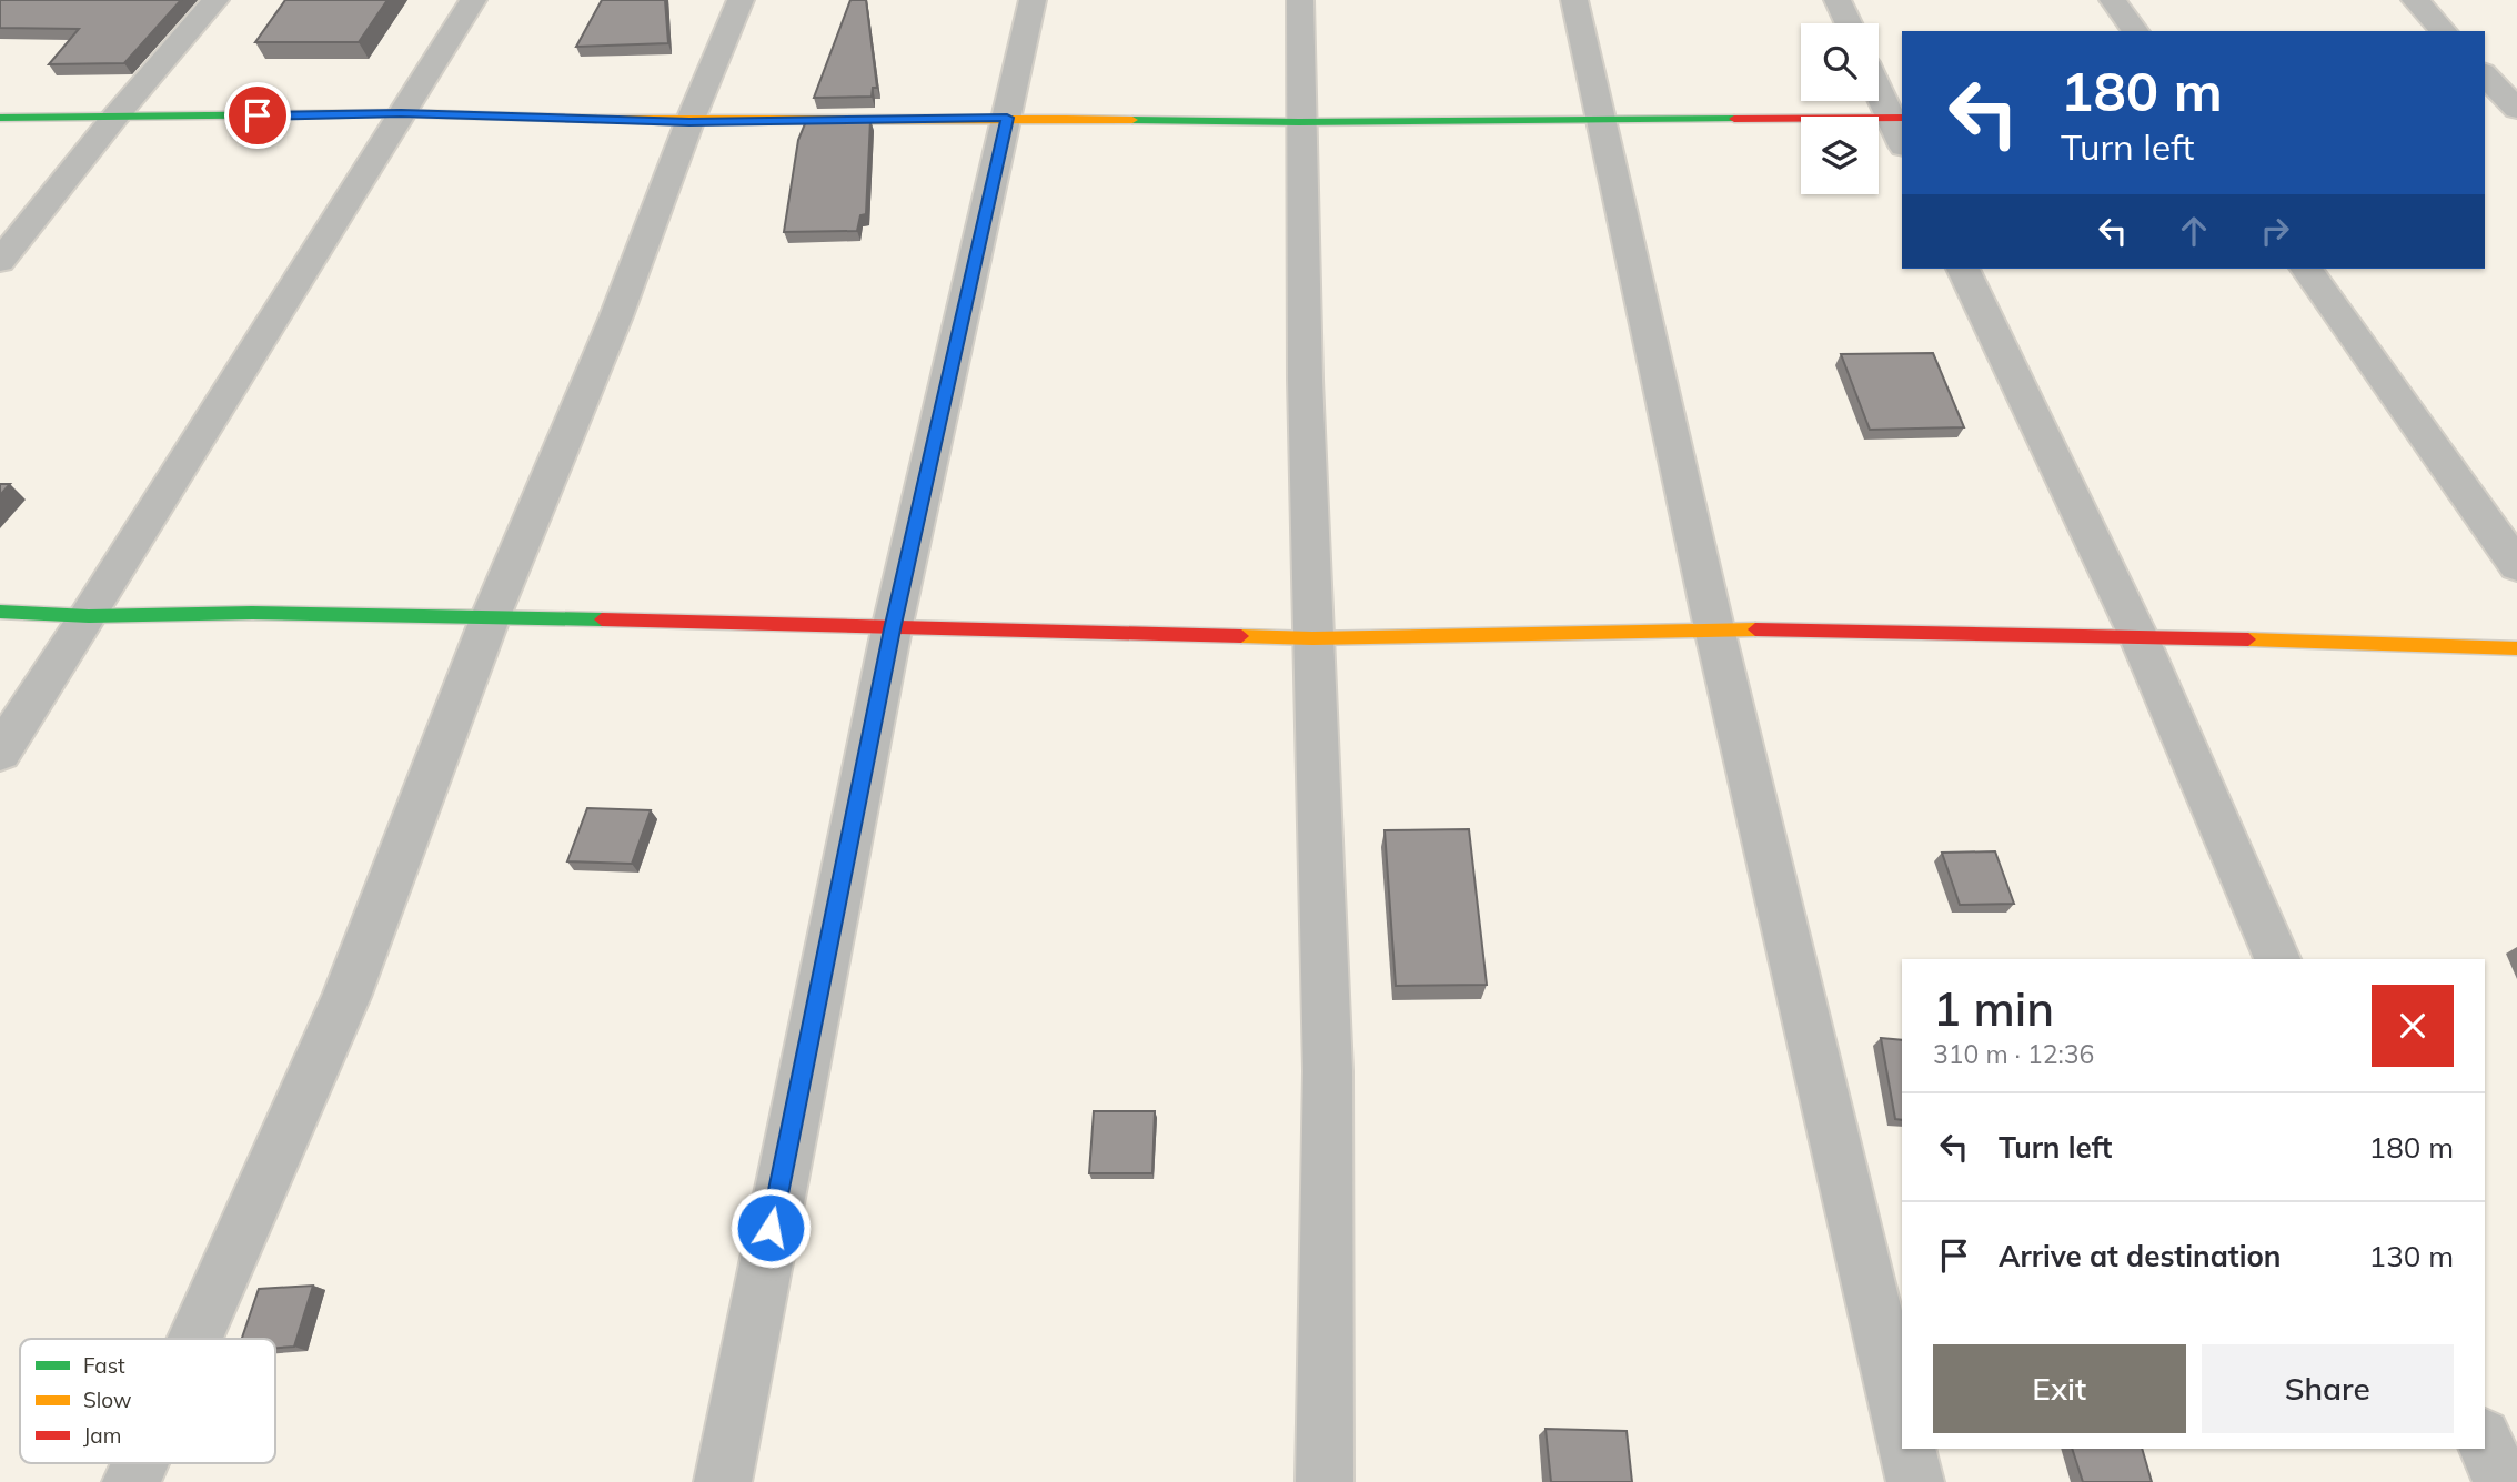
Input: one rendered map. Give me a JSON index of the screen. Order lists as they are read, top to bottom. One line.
{"legend":["Fast","Slow","Jam"],"page":{"turn":["180 m","Turn left"],"heading":["1 min","310 m · 12:36"],"list":[{"name":"Turn left","value":"180 m"},{"name":"Arrive at destination","value":"130 m"}],"buttons":["Exit","Share"]}}
